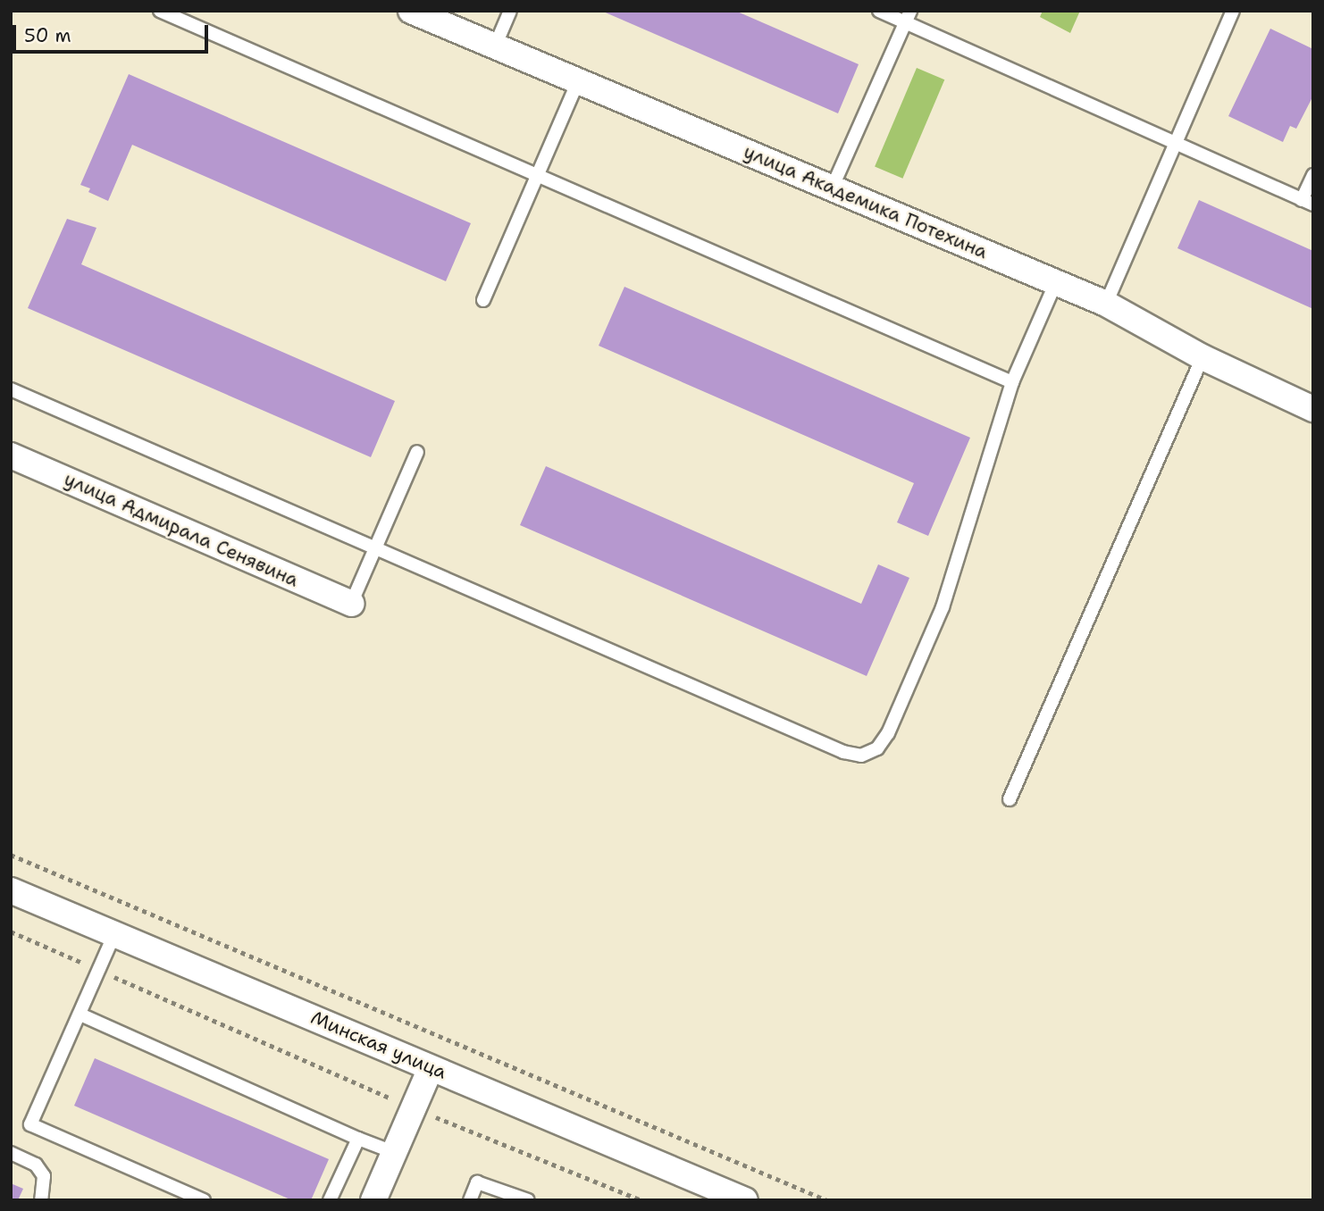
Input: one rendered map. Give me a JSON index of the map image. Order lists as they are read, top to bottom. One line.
{"streets":{"street":["улица Академика Потехина","улица Адмирала Сенявина","Минская улица"]},"scale_bar":"50 m"}
